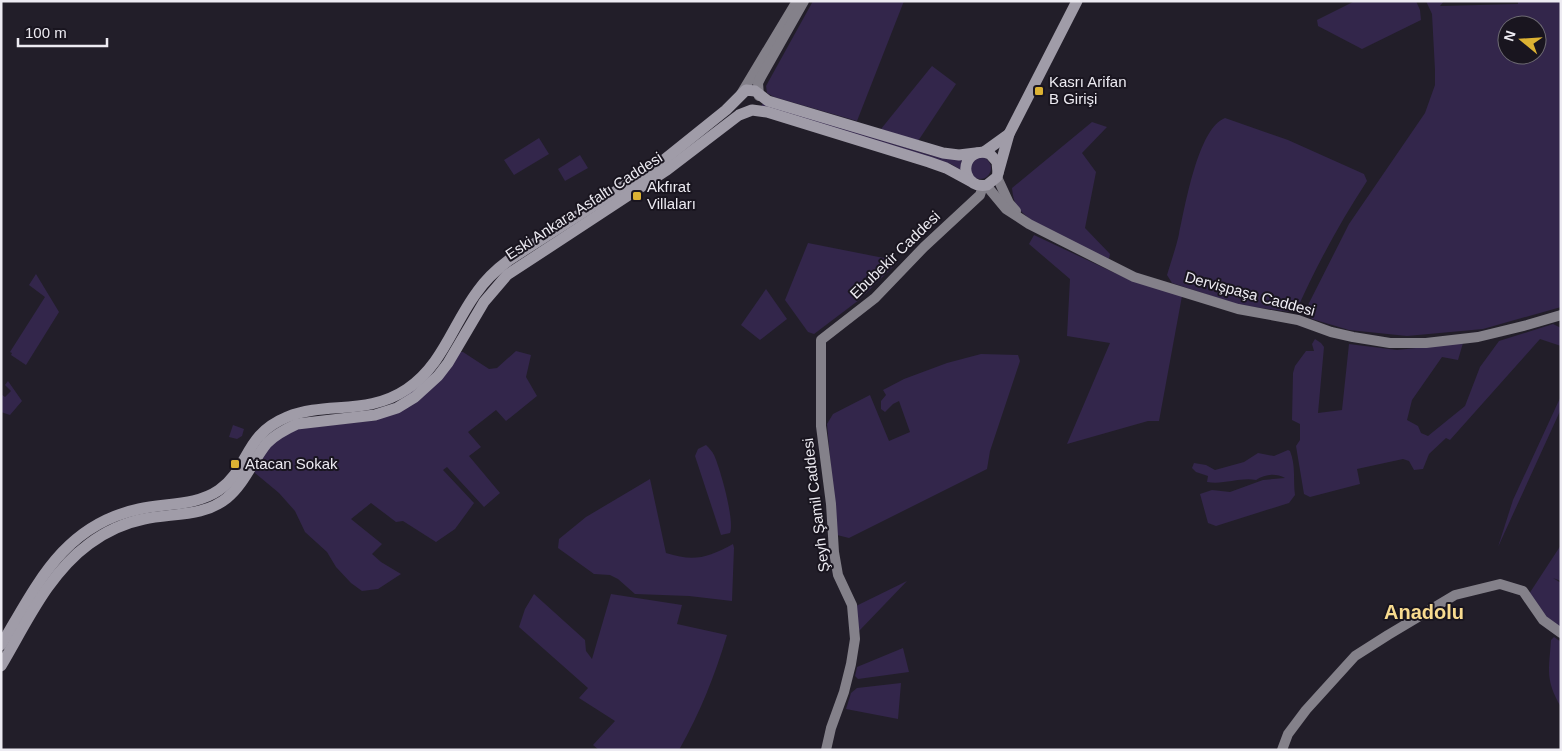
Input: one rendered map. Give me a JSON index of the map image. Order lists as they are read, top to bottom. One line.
{"streets":{"main road":["Eski Ankara Asfaltı Caddesi"],"street":["Ebubekir Caddesi","Dervişpaşa Caddesi","Şeyh Şamil Caddesi"]},"crossings":[["Ebubekir Caddesi","Dervişpaşa Caddesi"],["Ebubekir Caddesi","Şeyh Şamil Caddesi"]],"districts":["Anadolu"],"places":{"transit":["Kasrı Arifan B Girişi","Akfırat Villaları","Atacan Sokak"]},"scale_bar":"100 m","north":"left"}
